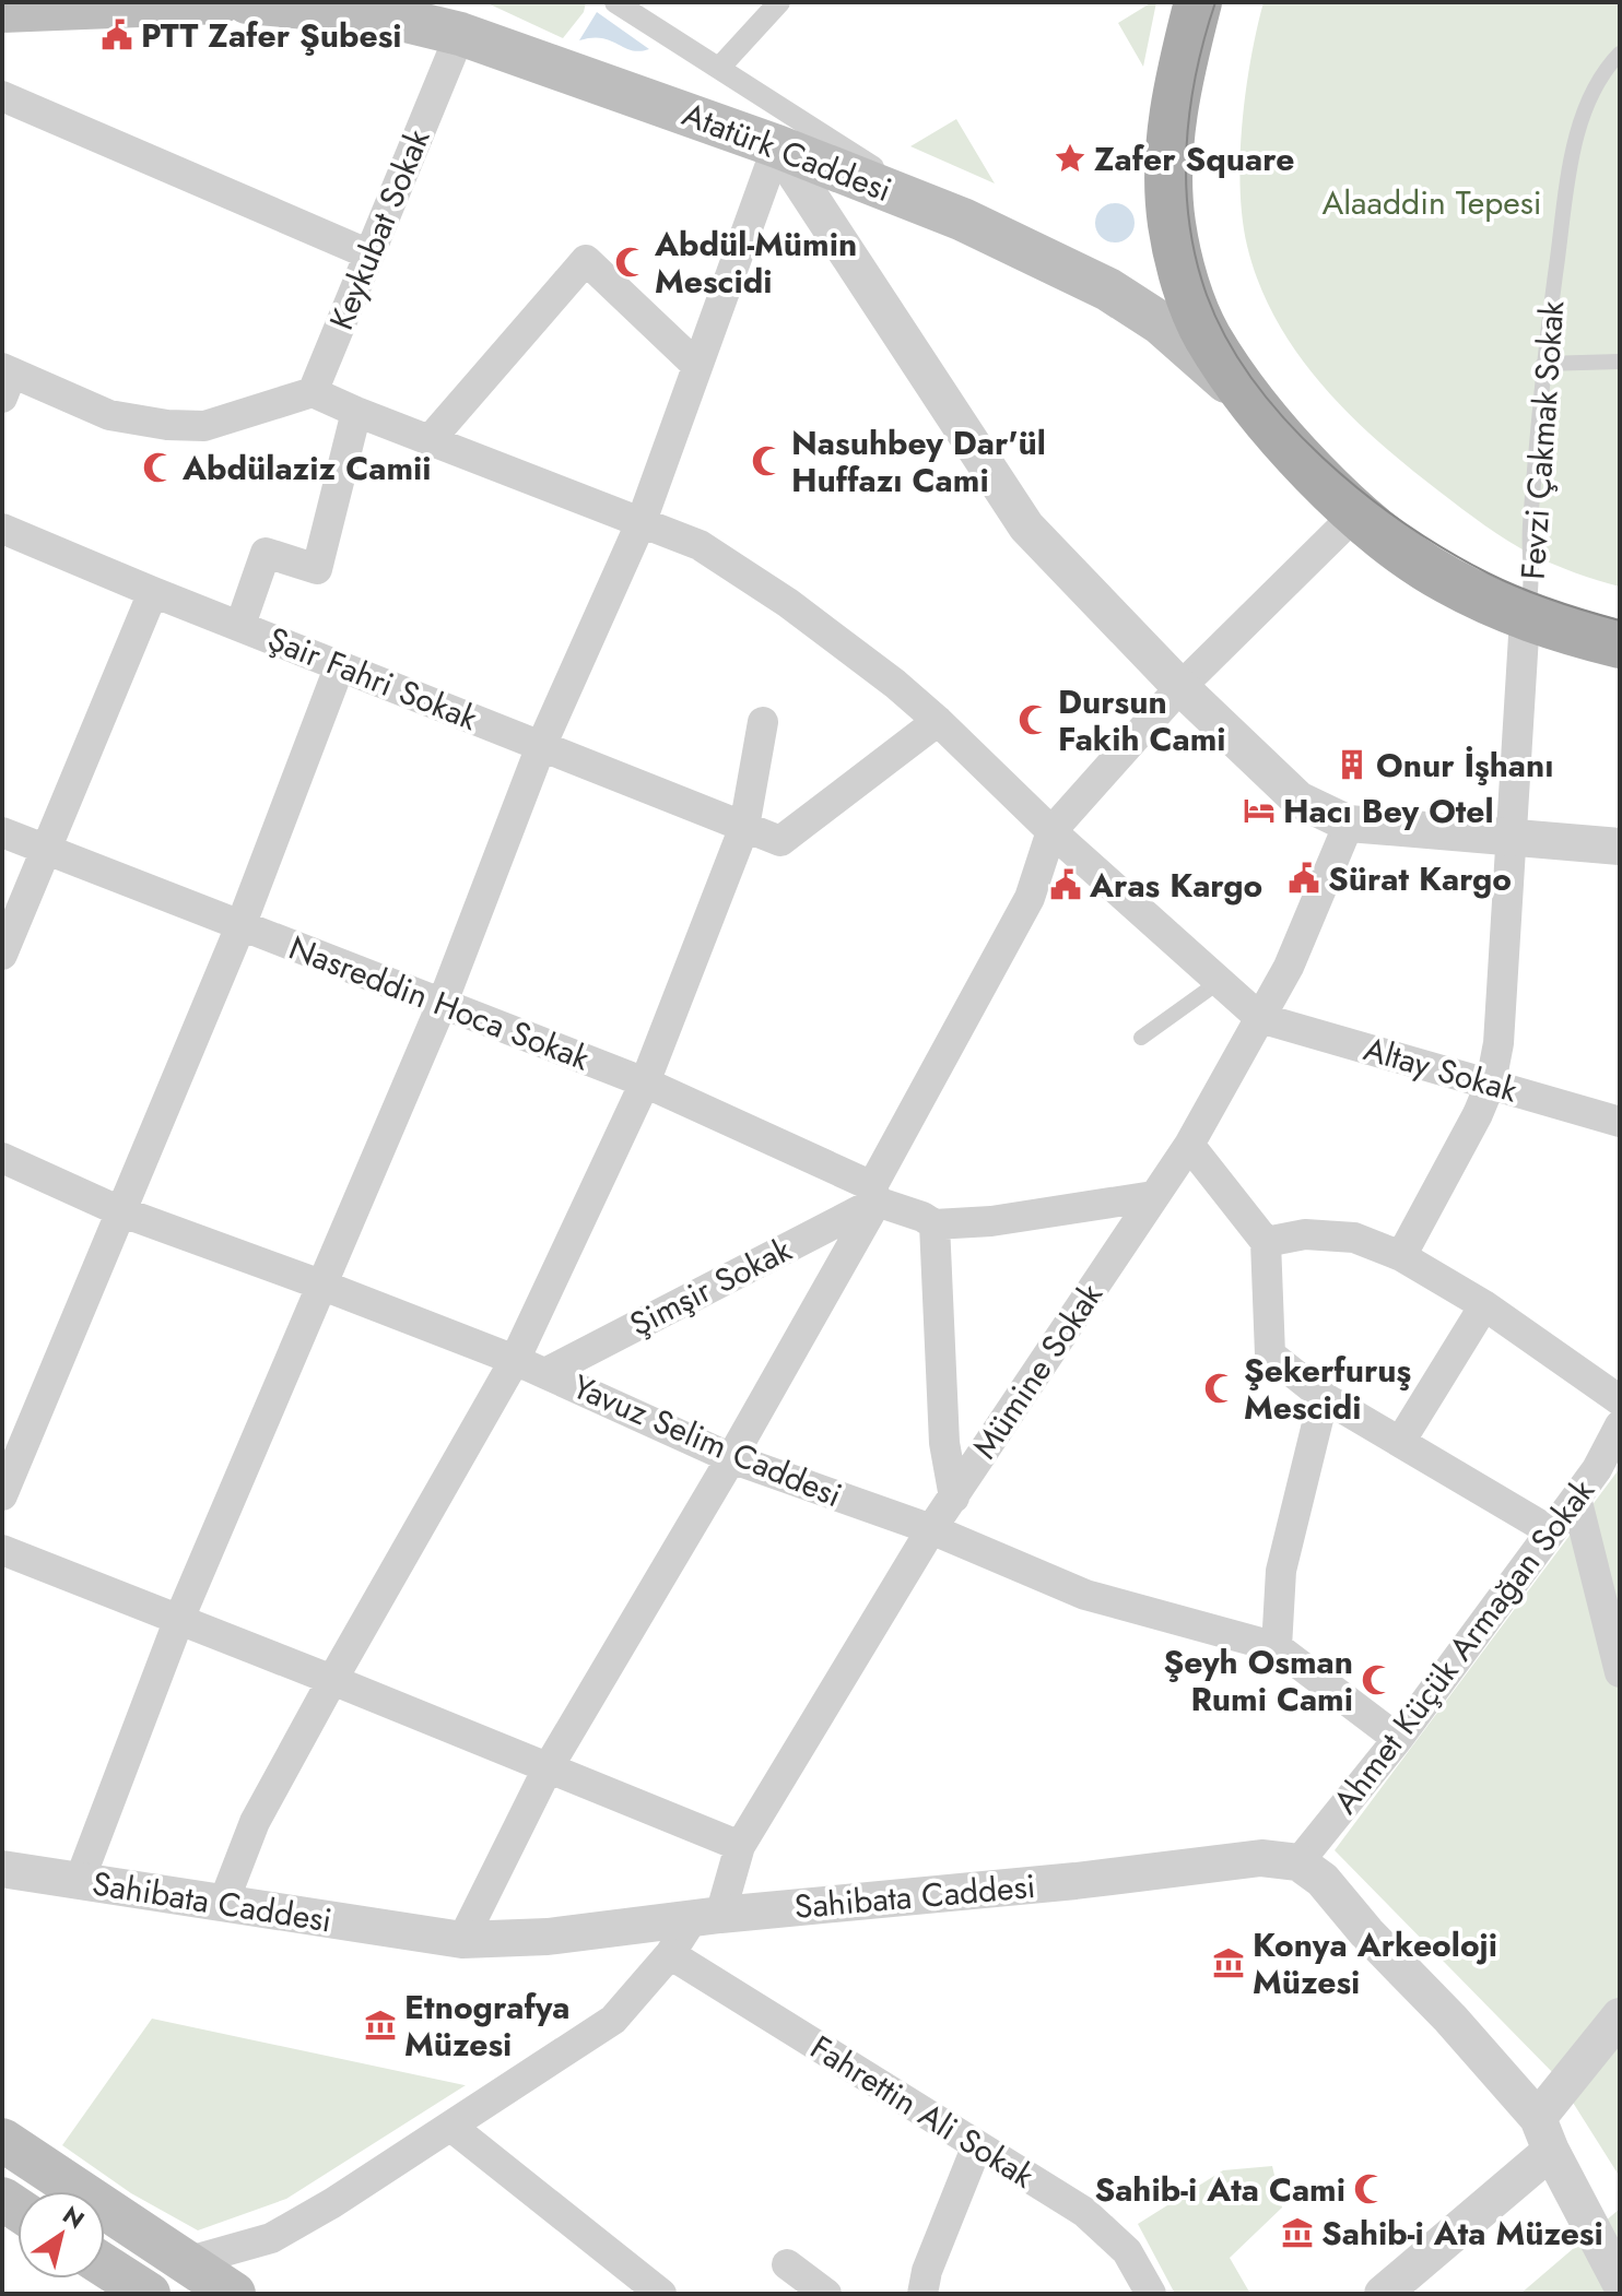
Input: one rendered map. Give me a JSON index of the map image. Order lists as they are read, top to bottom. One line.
{"streets":{"main road":["Atatürk Caddesi"],"street":["Keykubat Sokak","Fevzi Çakmak Sokak","Şair Fahri Sokak","Nasreddin Hoca Sokak","Altay Sokak","Şimşir Sokak","Mümine Sokak","Yavuz Selim Caddesi","Ahmet Küçük Armağan Sokak","Sahibata Caddesi","Fahrettin Ali Sokak"]},"crossings":[["Atatürk Caddesi","Keykubat Sokak"],["Fevzi Çakmak Sokak","Altay Sokak"],["Nasreddin Hoca Sokak","Şimşir Sokak"],["Altay Sokak","Mümine Sokak"],["Şimşir Sokak","Yavuz Selim Caddesi"],["Mümine Sokak","Yavuz Selim Caddesi"],["Mümine Sokak","Sahibata Caddesi"],["Mümine Sokak","Fahrettin Ali Sokak"],["Yavuz Selim Caddesi","Ahmet Küçük Armağan Sokak"],["Ahmet Küçük Armağan Sokak","Sahibata Caddesi"]],"parks":["Alaaddin Tepesi"],"places":{"public building":["PTT Zafer Şubesi","Sürat Kargo","Aras Kargo"],"place":["Zafer Square"],"mosque":["Abdül-Mümin Mescidi","Nasuhbey Dar'ül Huffazı Cami","Abdülaziz Camii","Dursun Fakih Cami","Şekerfuruş Mescidi","Şeyh Osman Rumi Cami","Sahib-i Ata Cami"],"building":["Onur İşhanı"],"hotel":["Hacı Bey Otel"],"museum":["Konya Arkeoloji Müzesi","Etnografya Müzesi","Sahib-i Ata Müzesi"]},"north":"top right"}
